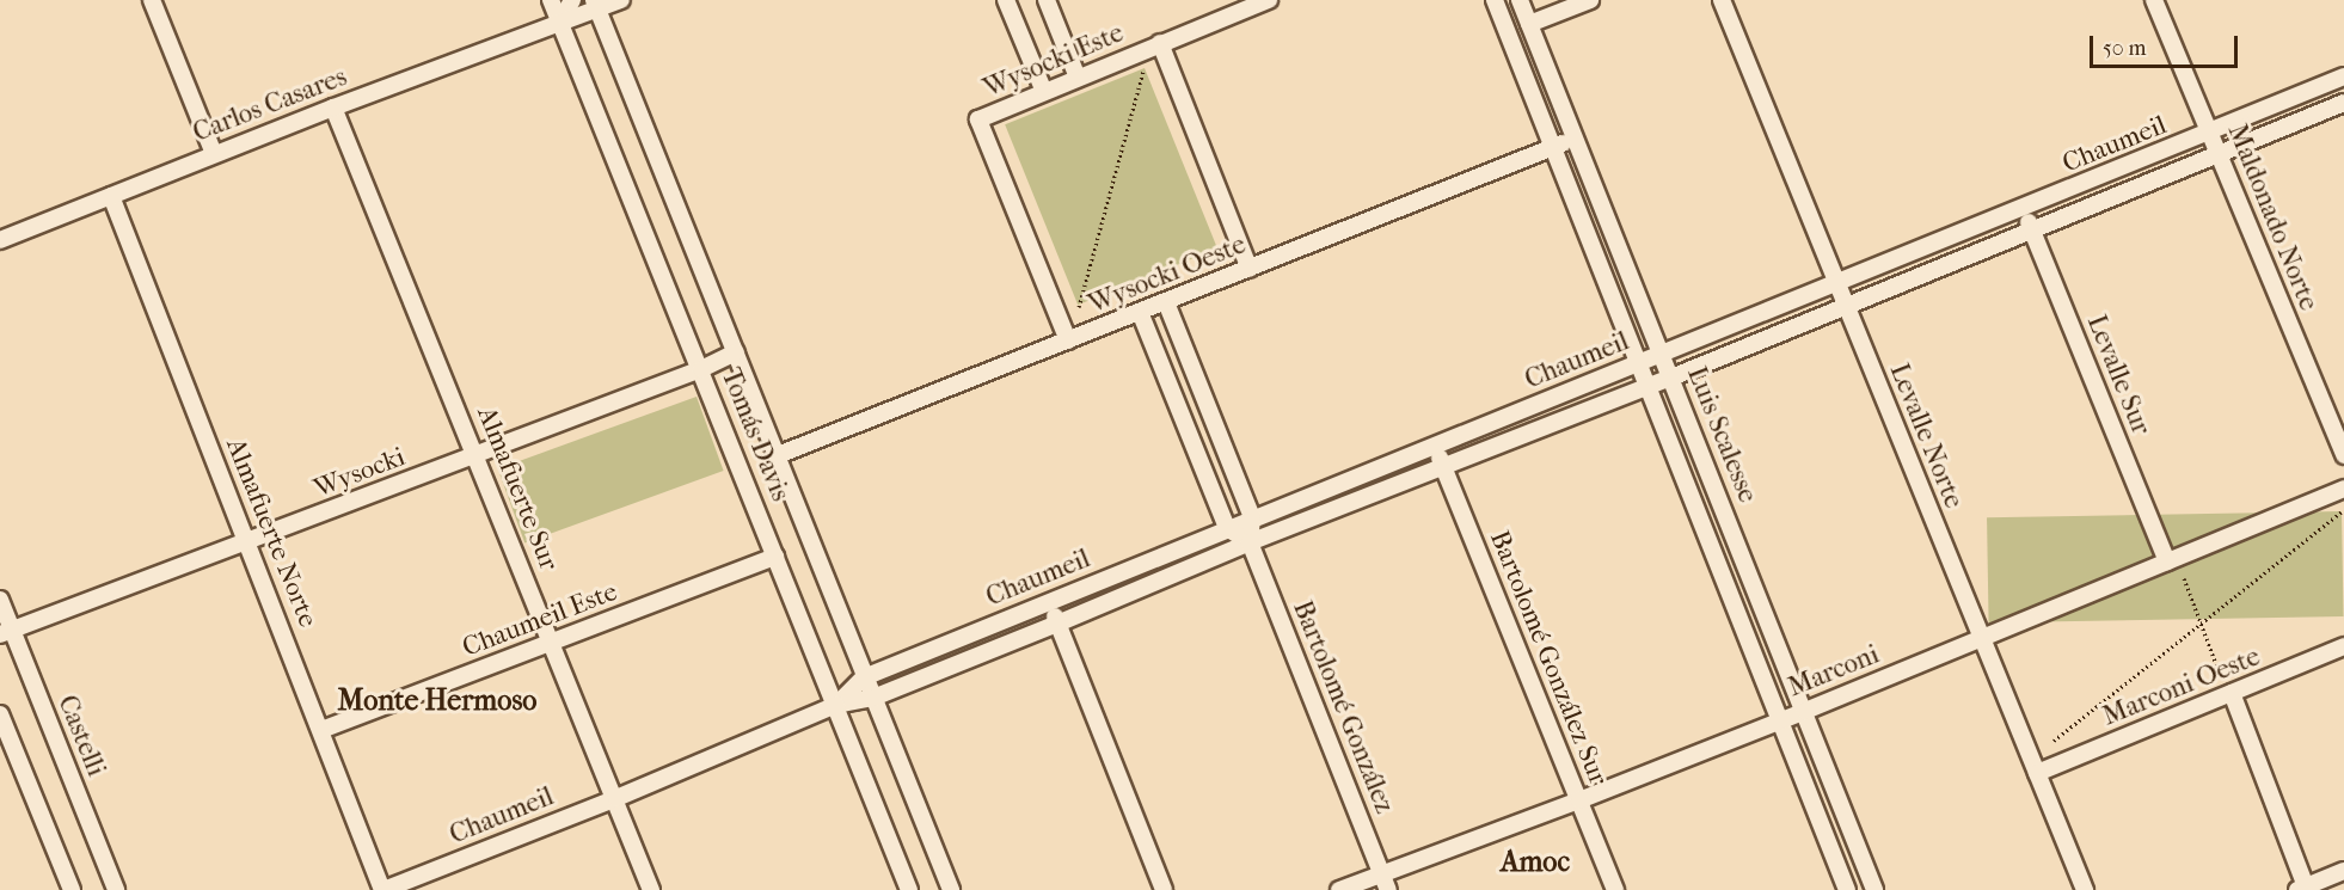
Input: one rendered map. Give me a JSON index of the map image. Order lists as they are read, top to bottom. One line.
{"streets":{"street":["Wysocki Este","Carlos Casares","Chaumeil","Maldonado Norte","Wysocki Oeste","Levalle Sur","Tomás Davis","Luis Scalesse","Levalle Norte","Wysocki","Almafuerte Sur","Almafuerte Norte","Chaumeil Este","Bartolomé González Sur","Marconi","Marconi Oeste","Bartolomé González","Castelli"]},"crossings":[["Wysocki Este","Wysocki Oeste"],["Carlos Casares","Tomás Davis"],["Carlos Casares","Almafuerte Sur"],["Carlos Casares","Almafuerte Norte"],["Chaumeil","Maldonado Norte"],["Chaumeil","Levalle Sur"],["Chaumeil","Tomás Davis"],["Chaumeil","Luis Scalesse"],["Chaumeil","Levalle Norte"],["Chaumeil","Almafuerte Sur"],["Chaumeil","Almafuerte Norte"],["Chaumeil","Bartolomé González Sur"],["Chaumeil","Bartolomé González"],["Wysocki Oeste","Tomás Davis"],["Wysocki Oeste","Luis Scalesse"],["Wysocki Oeste","Bartolomé González"],["Levalle Sur","Marconi"],["Tomás Davis","Wysocki"],["Tomás Davis","Chaumeil Este"],["Luis Scalesse","Marconi"],["Levalle Norte","Marconi"],["Levalle Norte","Marconi Oeste"],["Wysocki","Almafuerte Sur"],["Wysocki","Almafuerte Norte"],["Wysocki","Castelli"],["Almafuerte Sur","Chaumeil Este"],["Almafuerte Norte","Chaumeil Este"],["Bartolomé González Sur","Marconi"],["Marconi","Bartolomé González"]],"districts":["Monte Hermoso","Amoc"],"scale_bar":"50 m"}
